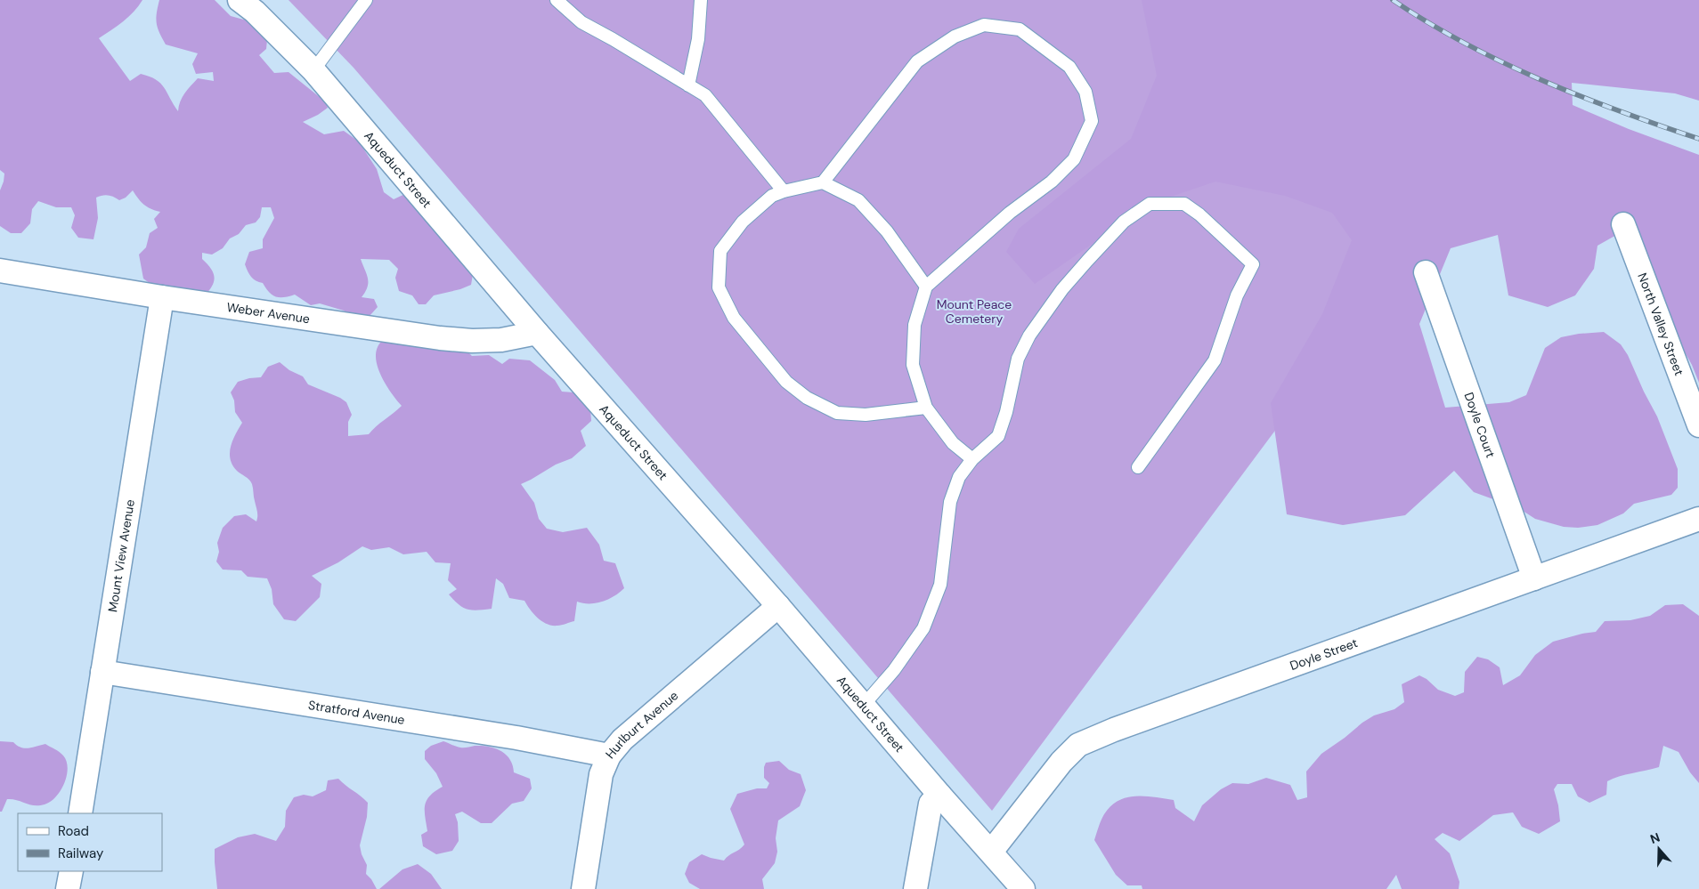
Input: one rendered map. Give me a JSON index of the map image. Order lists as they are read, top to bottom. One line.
{"streets":{"street":["Aqueduct Street","Weber Avenue","North Valley Street","Doyle Court","Mount View Avenue","Doyle Street","Stratford Avenue","Hurlburt Avenue"]},"crossings":[["Aqueduct Street","Weber Avenue"],["Aqueduct Street","Doyle Street"],["Aqueduct Street","Hurlburt Avenue"],["Weber Avenue","Mount View Avenue"],["Doyle Court","Doyle Street"],["Mount View Avenue","Stratford Avenue"],["Stratford Avenue","Hurlburt Avenue"]],"parks":["Mount Peace Cemetery"],"legend":["Road","Railway"],"north":"top"}
